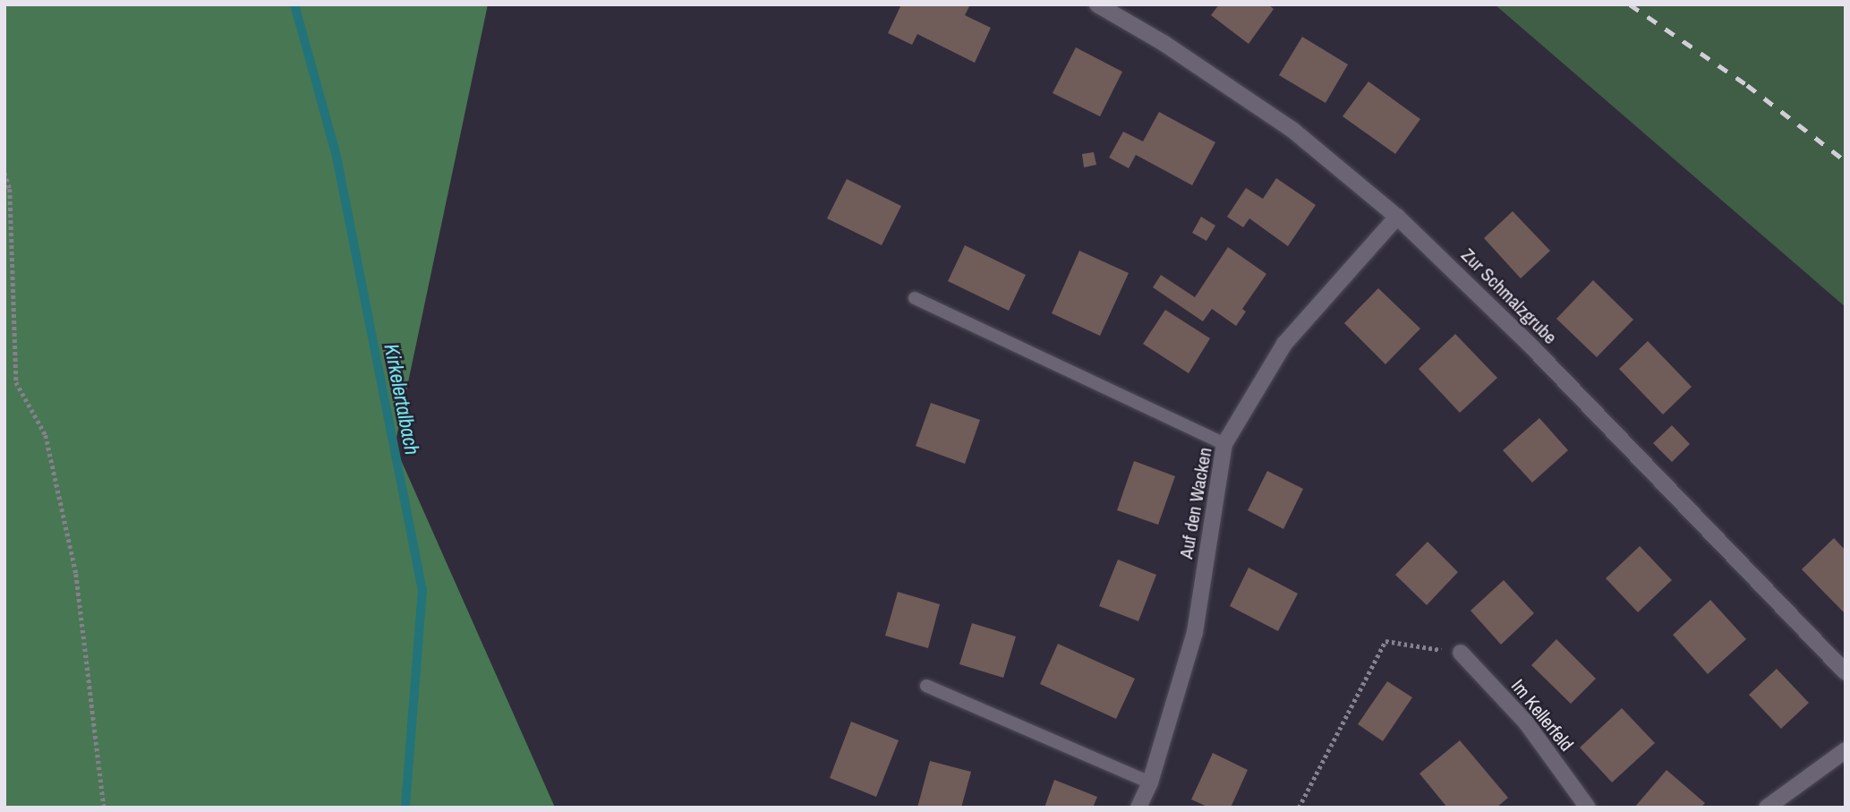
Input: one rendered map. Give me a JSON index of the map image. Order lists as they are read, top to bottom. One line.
{"streets":{"street":["Zur Schmalzgrube","Auf den Wacken","Im Kellerfeld"]},"crossings":[["Zur Schmalzgrube","Auf den Wacken"]],"water":["Kirkelertalbach"]}
